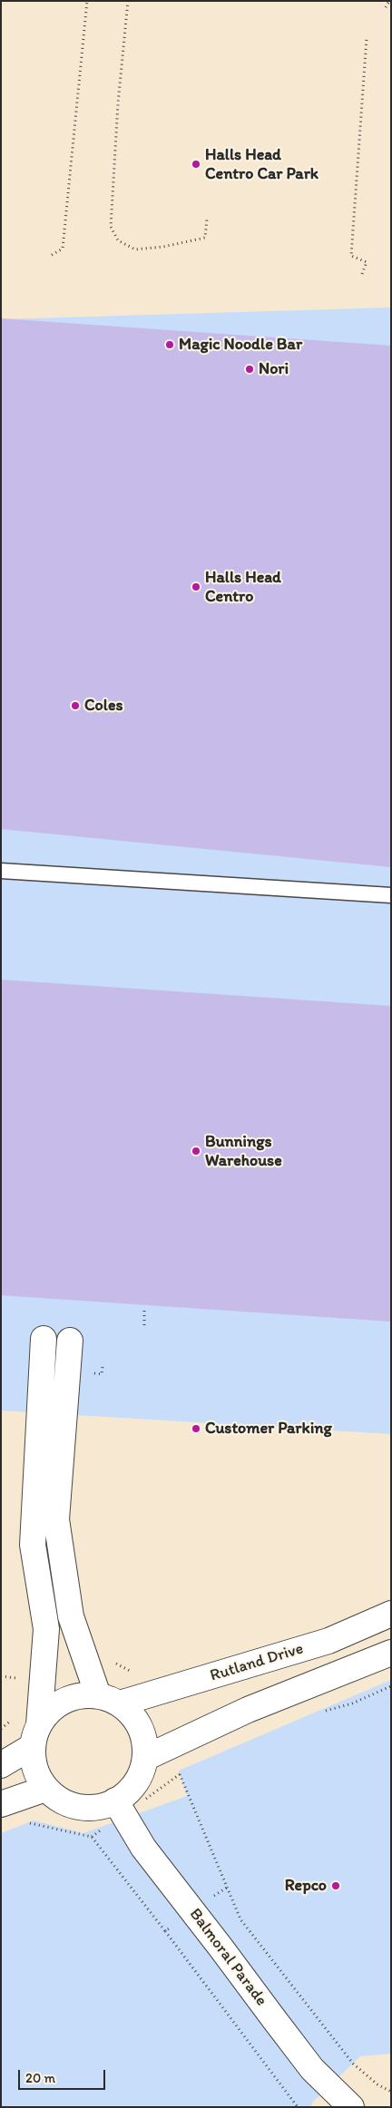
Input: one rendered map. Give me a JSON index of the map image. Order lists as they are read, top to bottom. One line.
{"streets":{"street":["Rutland Drive","Balmoral Parade"]},"crossings":[["Rutland Drive","Balmoral Parade"]],"places":["Halls Head Centro Car Park","Magic Noodle Bar","Nori","Halls Head Centro","Coles","Bunnings Warehouse","Customer Parking","Repco"],"scale_bar":"20 m"}
